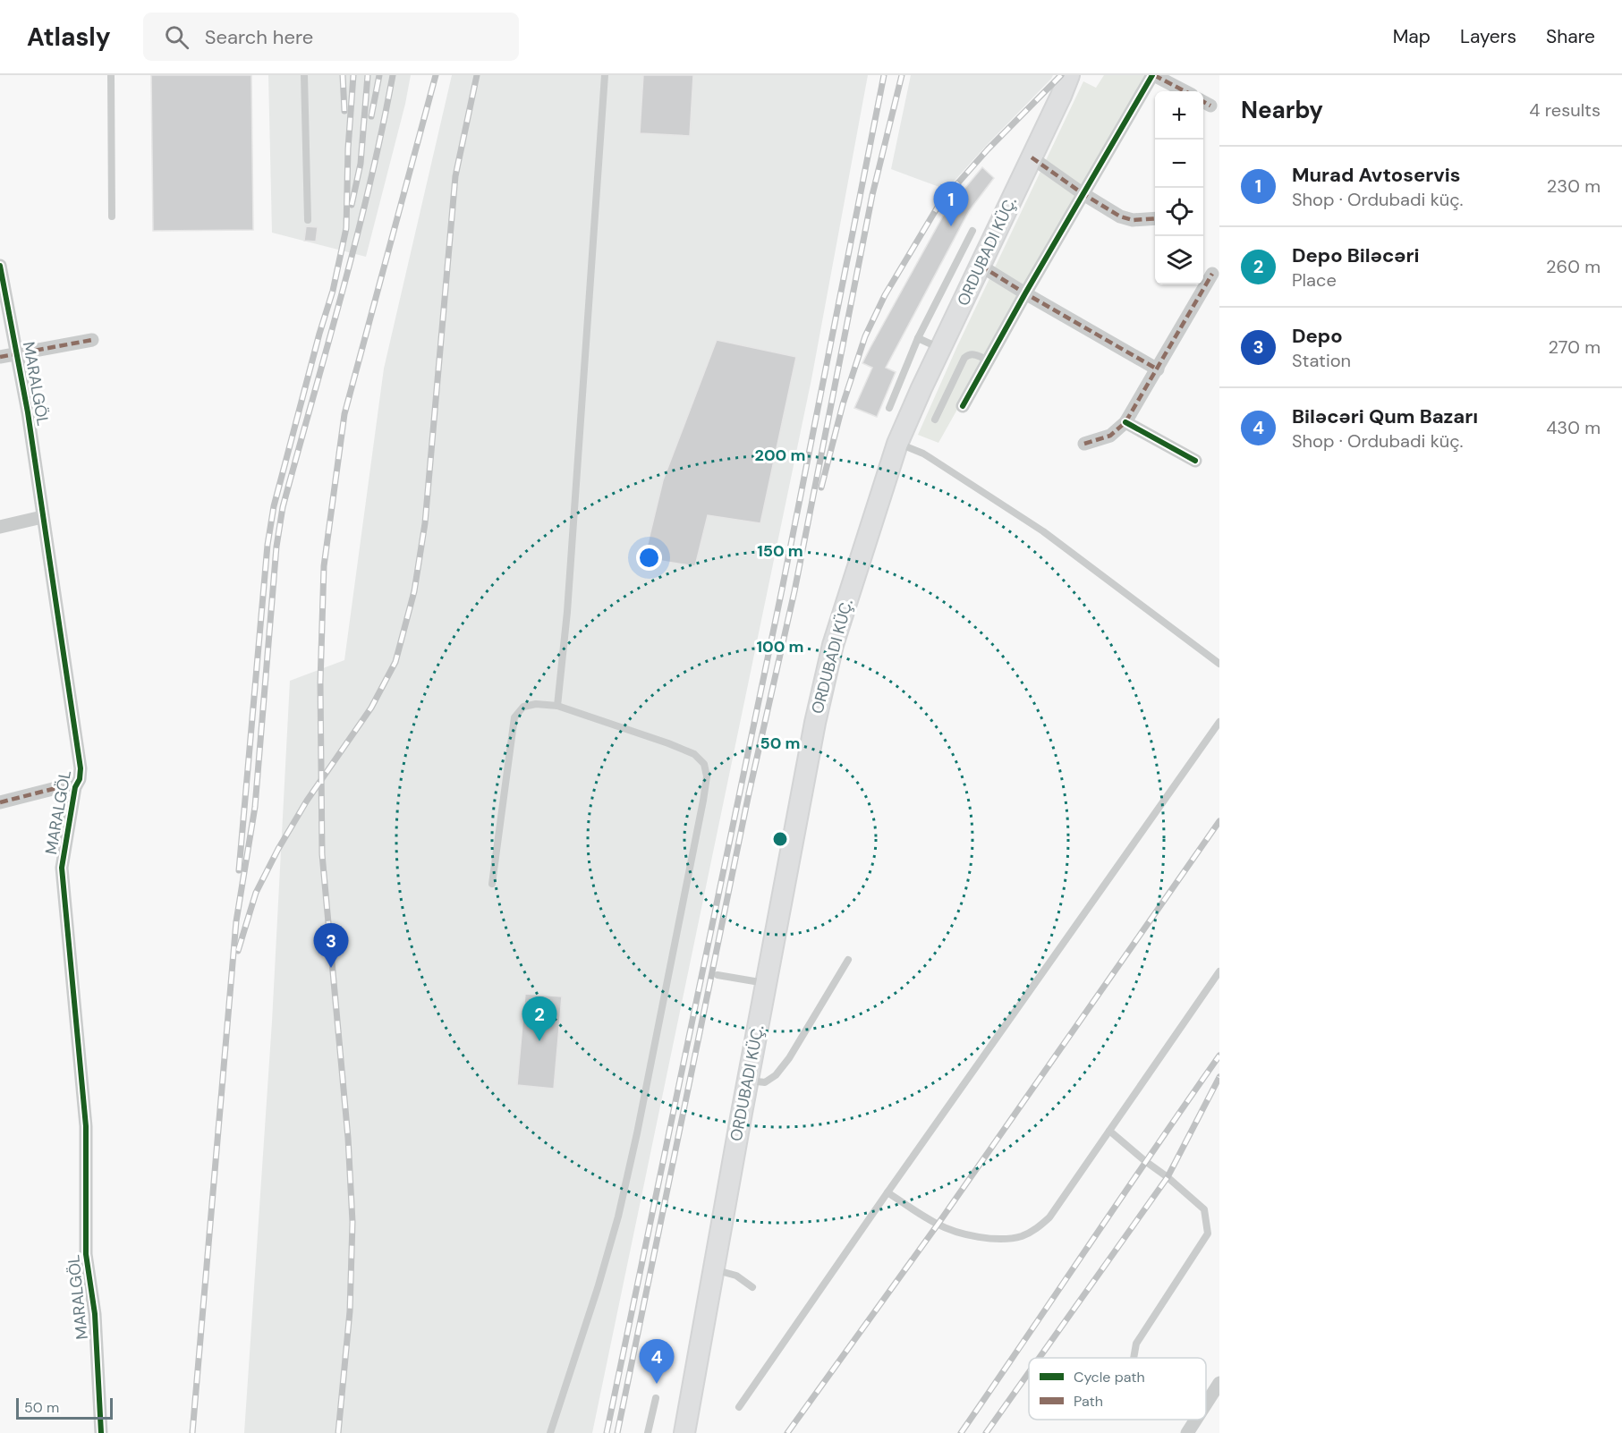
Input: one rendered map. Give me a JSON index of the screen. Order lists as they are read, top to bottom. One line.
{"streets":{"main road":["ORDUBADI KÜÇ."],"street":["MARALGÖL"]},"legend":["Cycle path","Path"],"scale_bar":"50 m","page":{"header":"Atlasly","search":"Search here","nav":["Map","Layers","Share"],"heading":["Nearby","4 results"],"map_buttons":["+","−"],"list":[{"mark":"1","name":"Murad Avtoservis","note":"Shop · Ordubadi küç.","value":"230 m"},{"mark":"2","name":"Depo Biləcəri","note":"Place","value":"260 m"},{"mark":"3","name":"Depo","note":"Station","value":"270 m"},{"mark":"4","name":"Biləcəri Qum Bazarı","note":"Shop · Ordubadi küç.","value":"430 m"}],"pins":["1","3","2","4"],"scale":"50 m"},"rings":["200 m","150 m","100 m","50 m"]}
